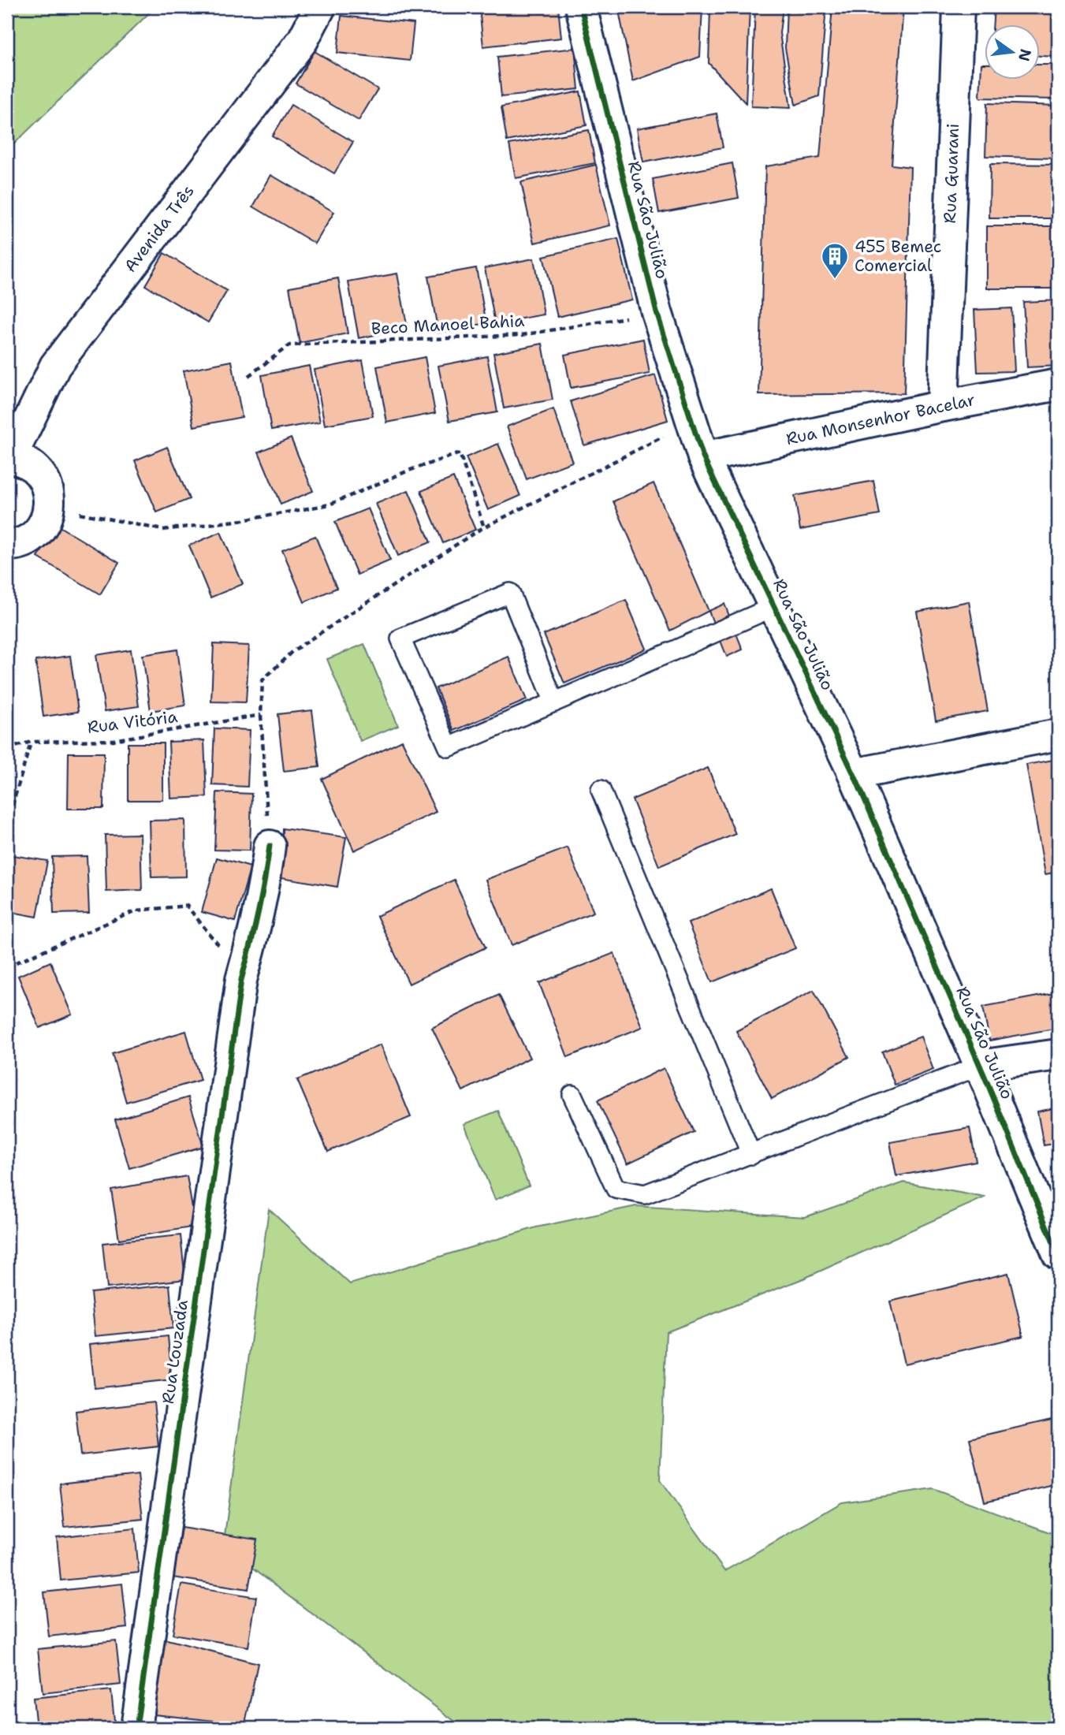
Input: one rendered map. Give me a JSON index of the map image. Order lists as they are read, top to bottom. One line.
{"streets":{"street":["Rua Guarani","Rua São Julião","Avenida Três","Rua Monsenhor Bacelar","Rua Louzada"],"path":["Beco Manoel Bahia","Rua Vitória"]},"crossings":[["Rua Guarani","Rua Monsenhor Bacelar"],["Rua São Julião","Beco Manoel Bahia"],["Rua São Julião","Rua Monsenhor Bacelar"]],"places":{"building":["455 Bemec Comercial"]},"north":"right"}
